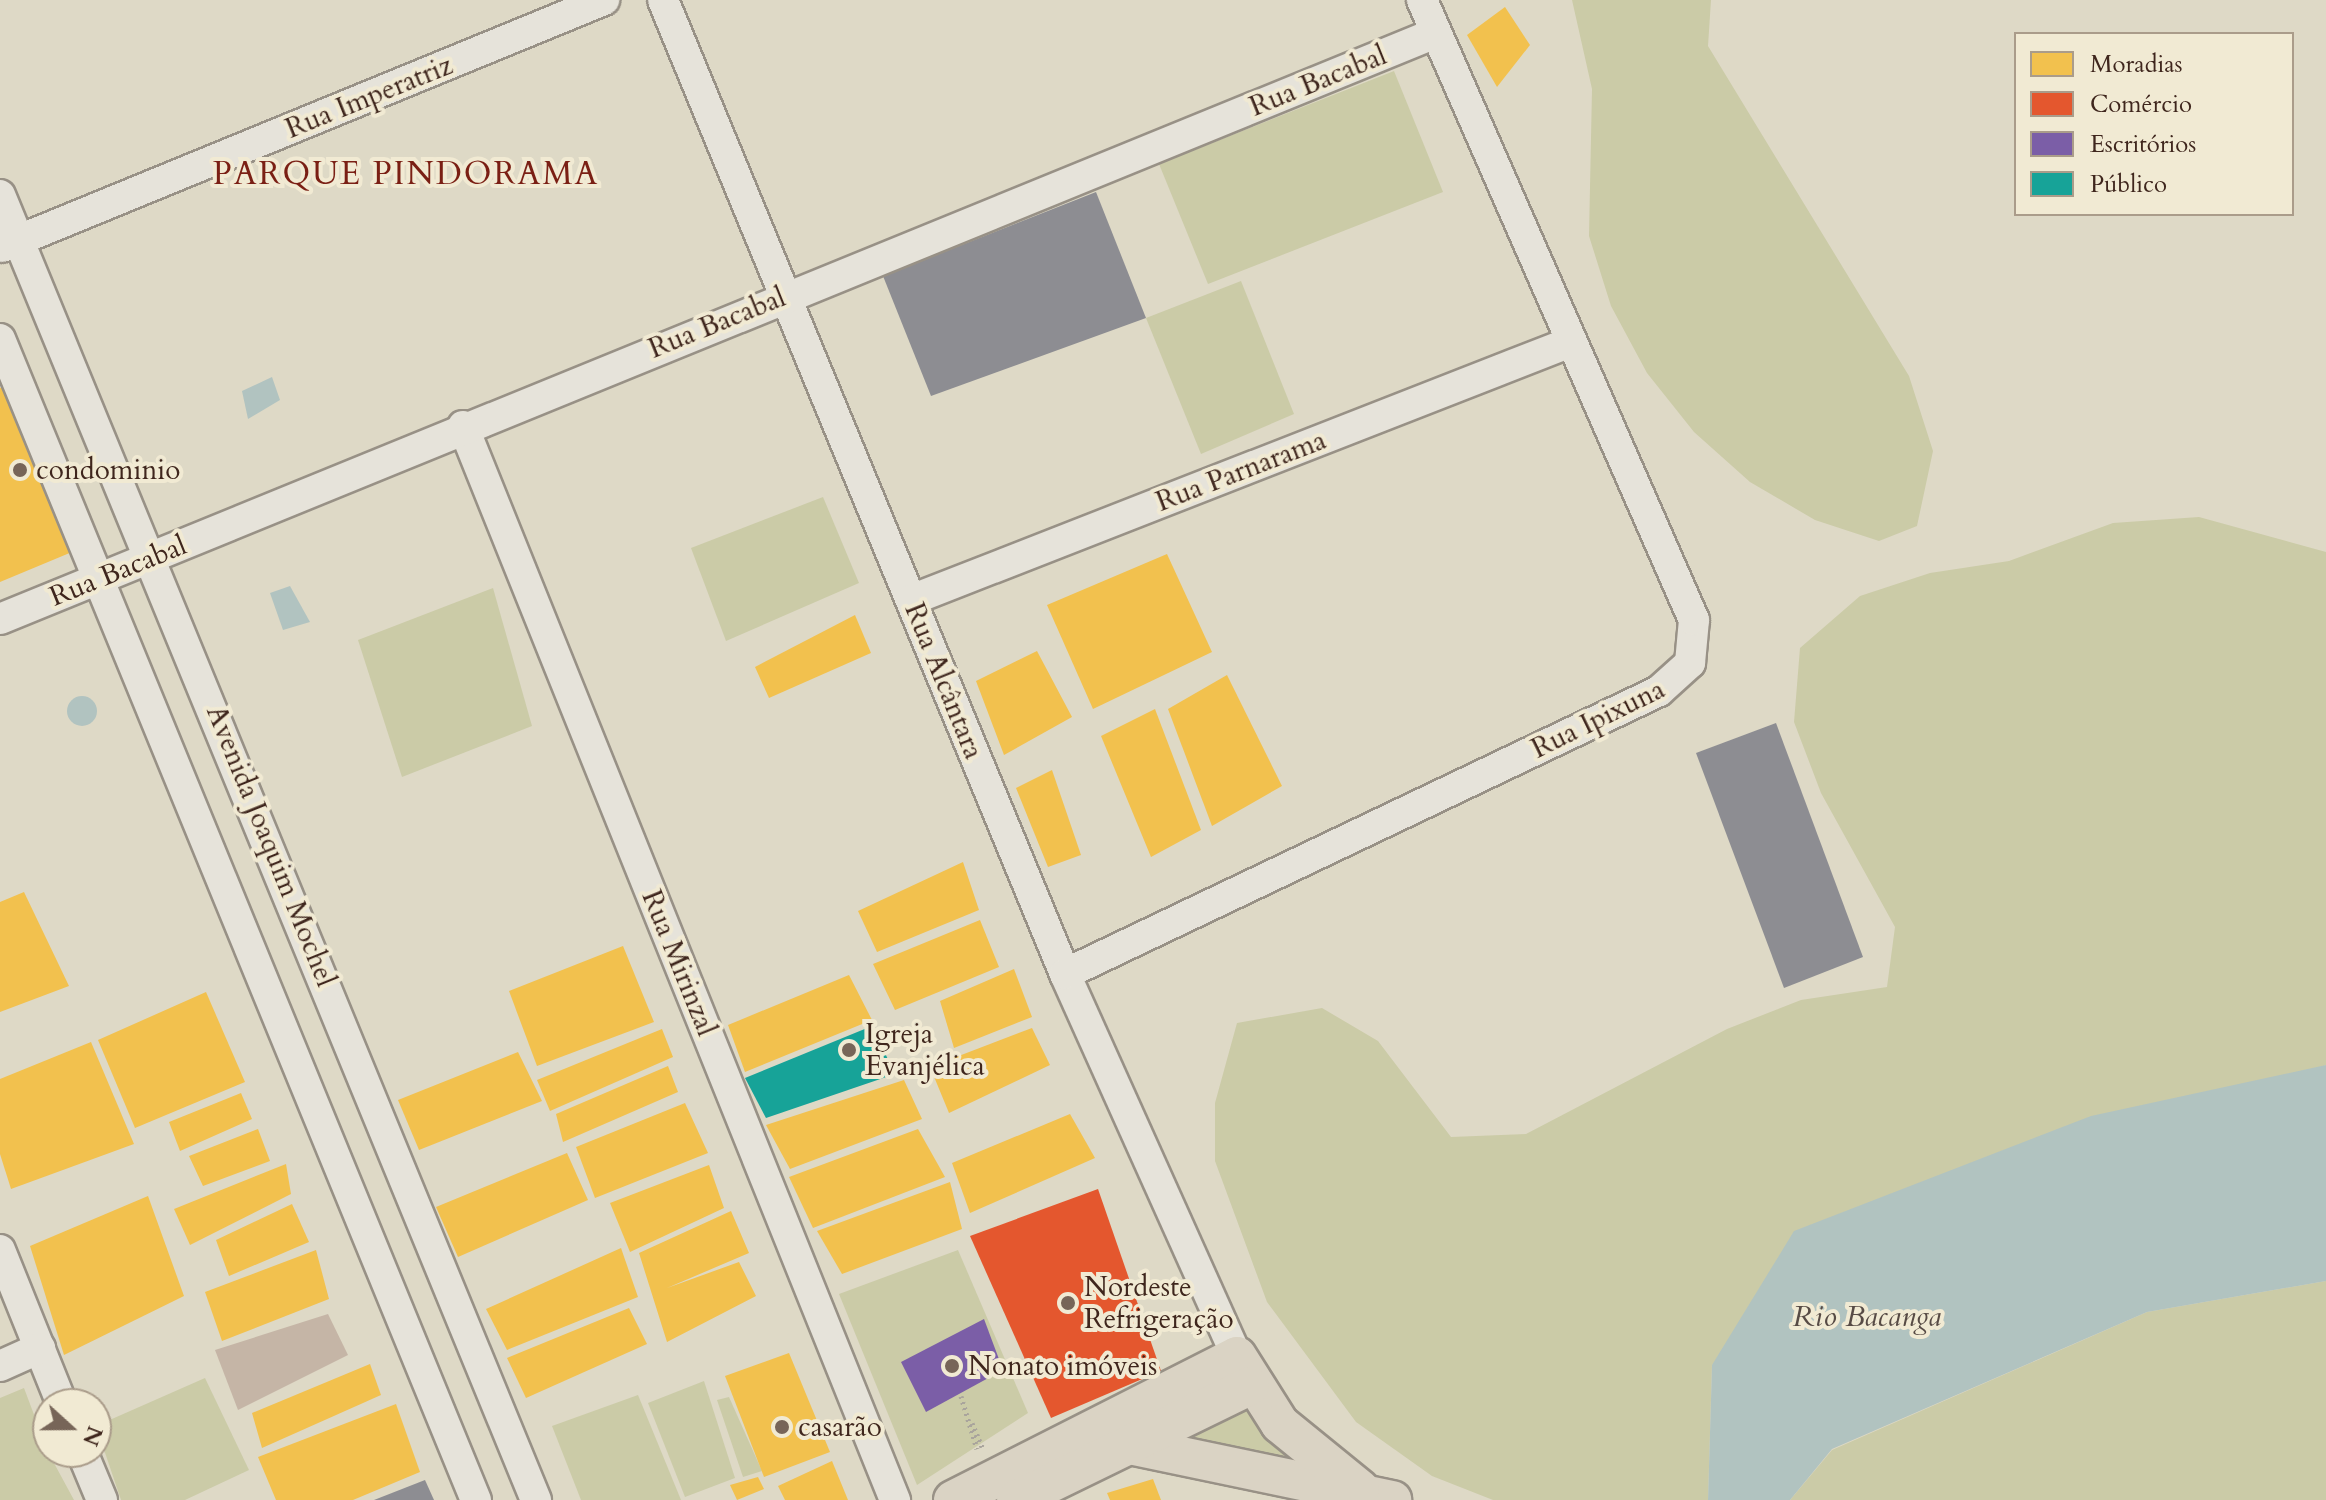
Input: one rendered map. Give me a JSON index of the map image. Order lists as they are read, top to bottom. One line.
{"streets":{"street":["Rua Bacabal","Rua Imperatriz","Rua Parnarama","Rua Alcântara","Rua Ipixuna","Avenida Joaquim Mochel","Rua Mirinzal"]},"crossings":[["Rua Bacabal","Rua Alcântara"],["Rua Bacabal","Rua Ipixuna"],["Rua Bacabal","Avenida Joaquim Mochel"],["Rua Bacabal","Rua Mirinzal"],["Rua Imperatriz","Avenida Joaquim Mochel"],["Rua Parnarama","Rua Alcântara"],["Rua Parnarama","Rua Ipixuna"],["Rua Alcântara","Rua Ipixuna"]],"districts":["PARQUE PINDORAMA"],"water":["Rio Bacanga"],"places":["condominio","Igreja Evanjélica","Nordeste Refrigeração","Nonato imóveis","casarão"],"legend":["Moradias","Comércio","Escritórios","Público"],"north":"right"}
